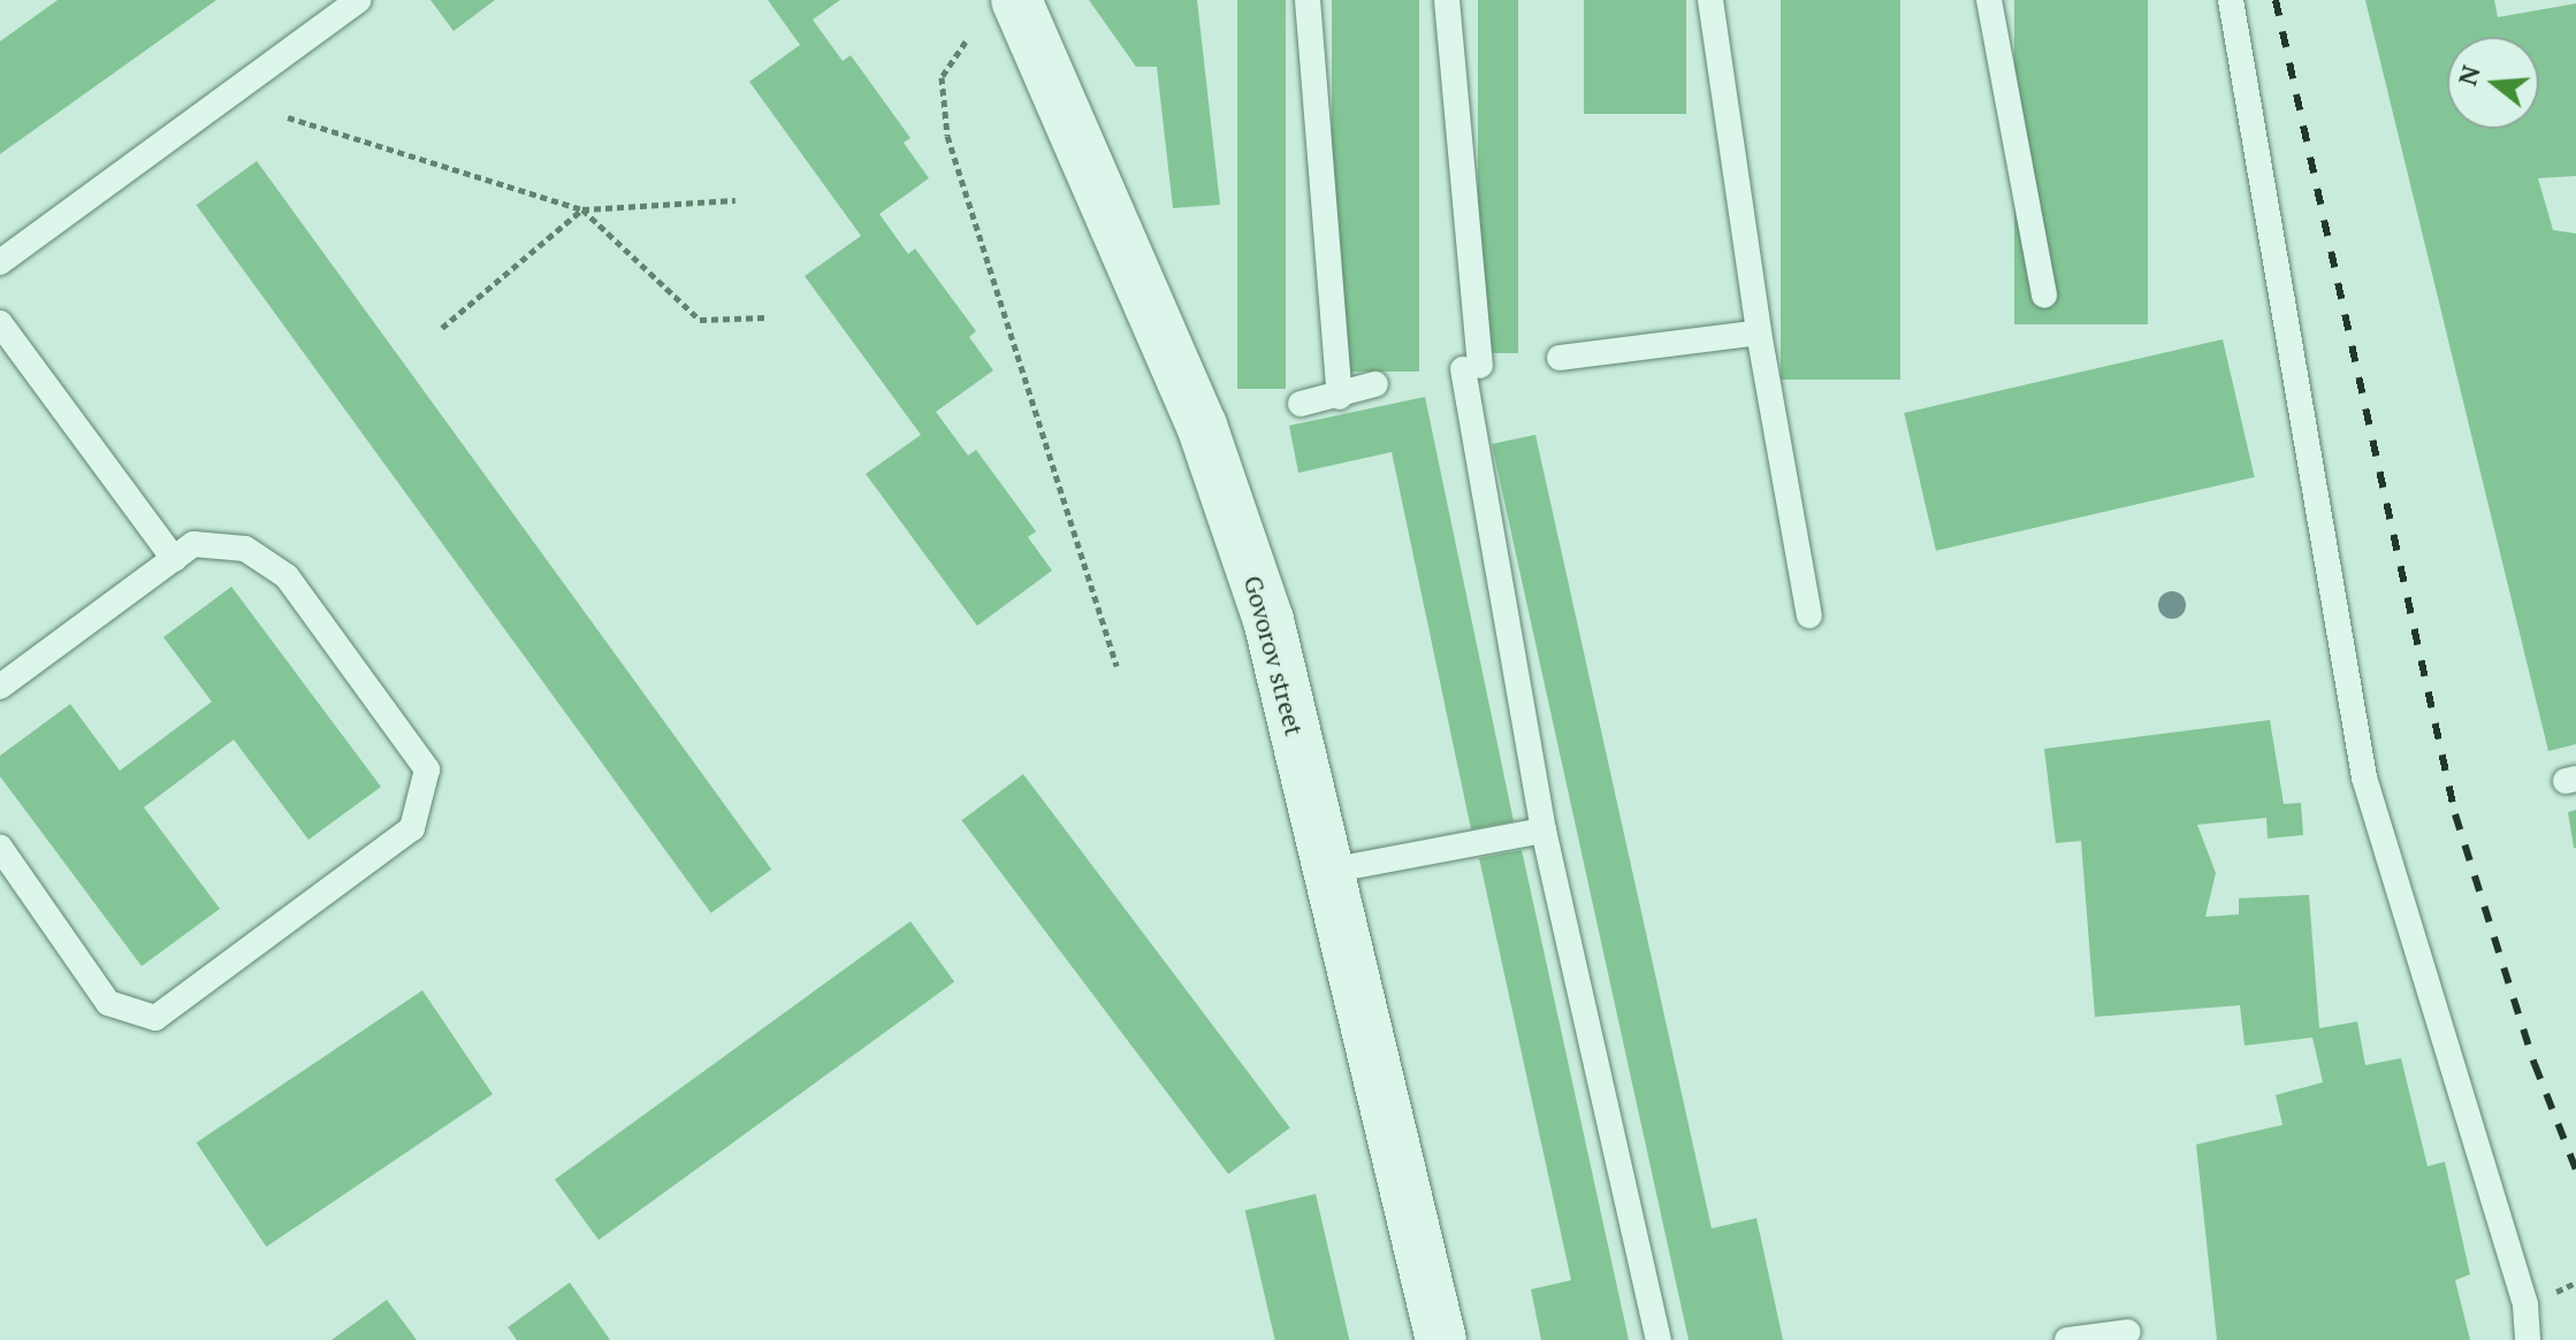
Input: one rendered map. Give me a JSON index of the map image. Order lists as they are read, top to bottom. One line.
{"streets":{"street":["Govorov street"]},"north":"left"}
